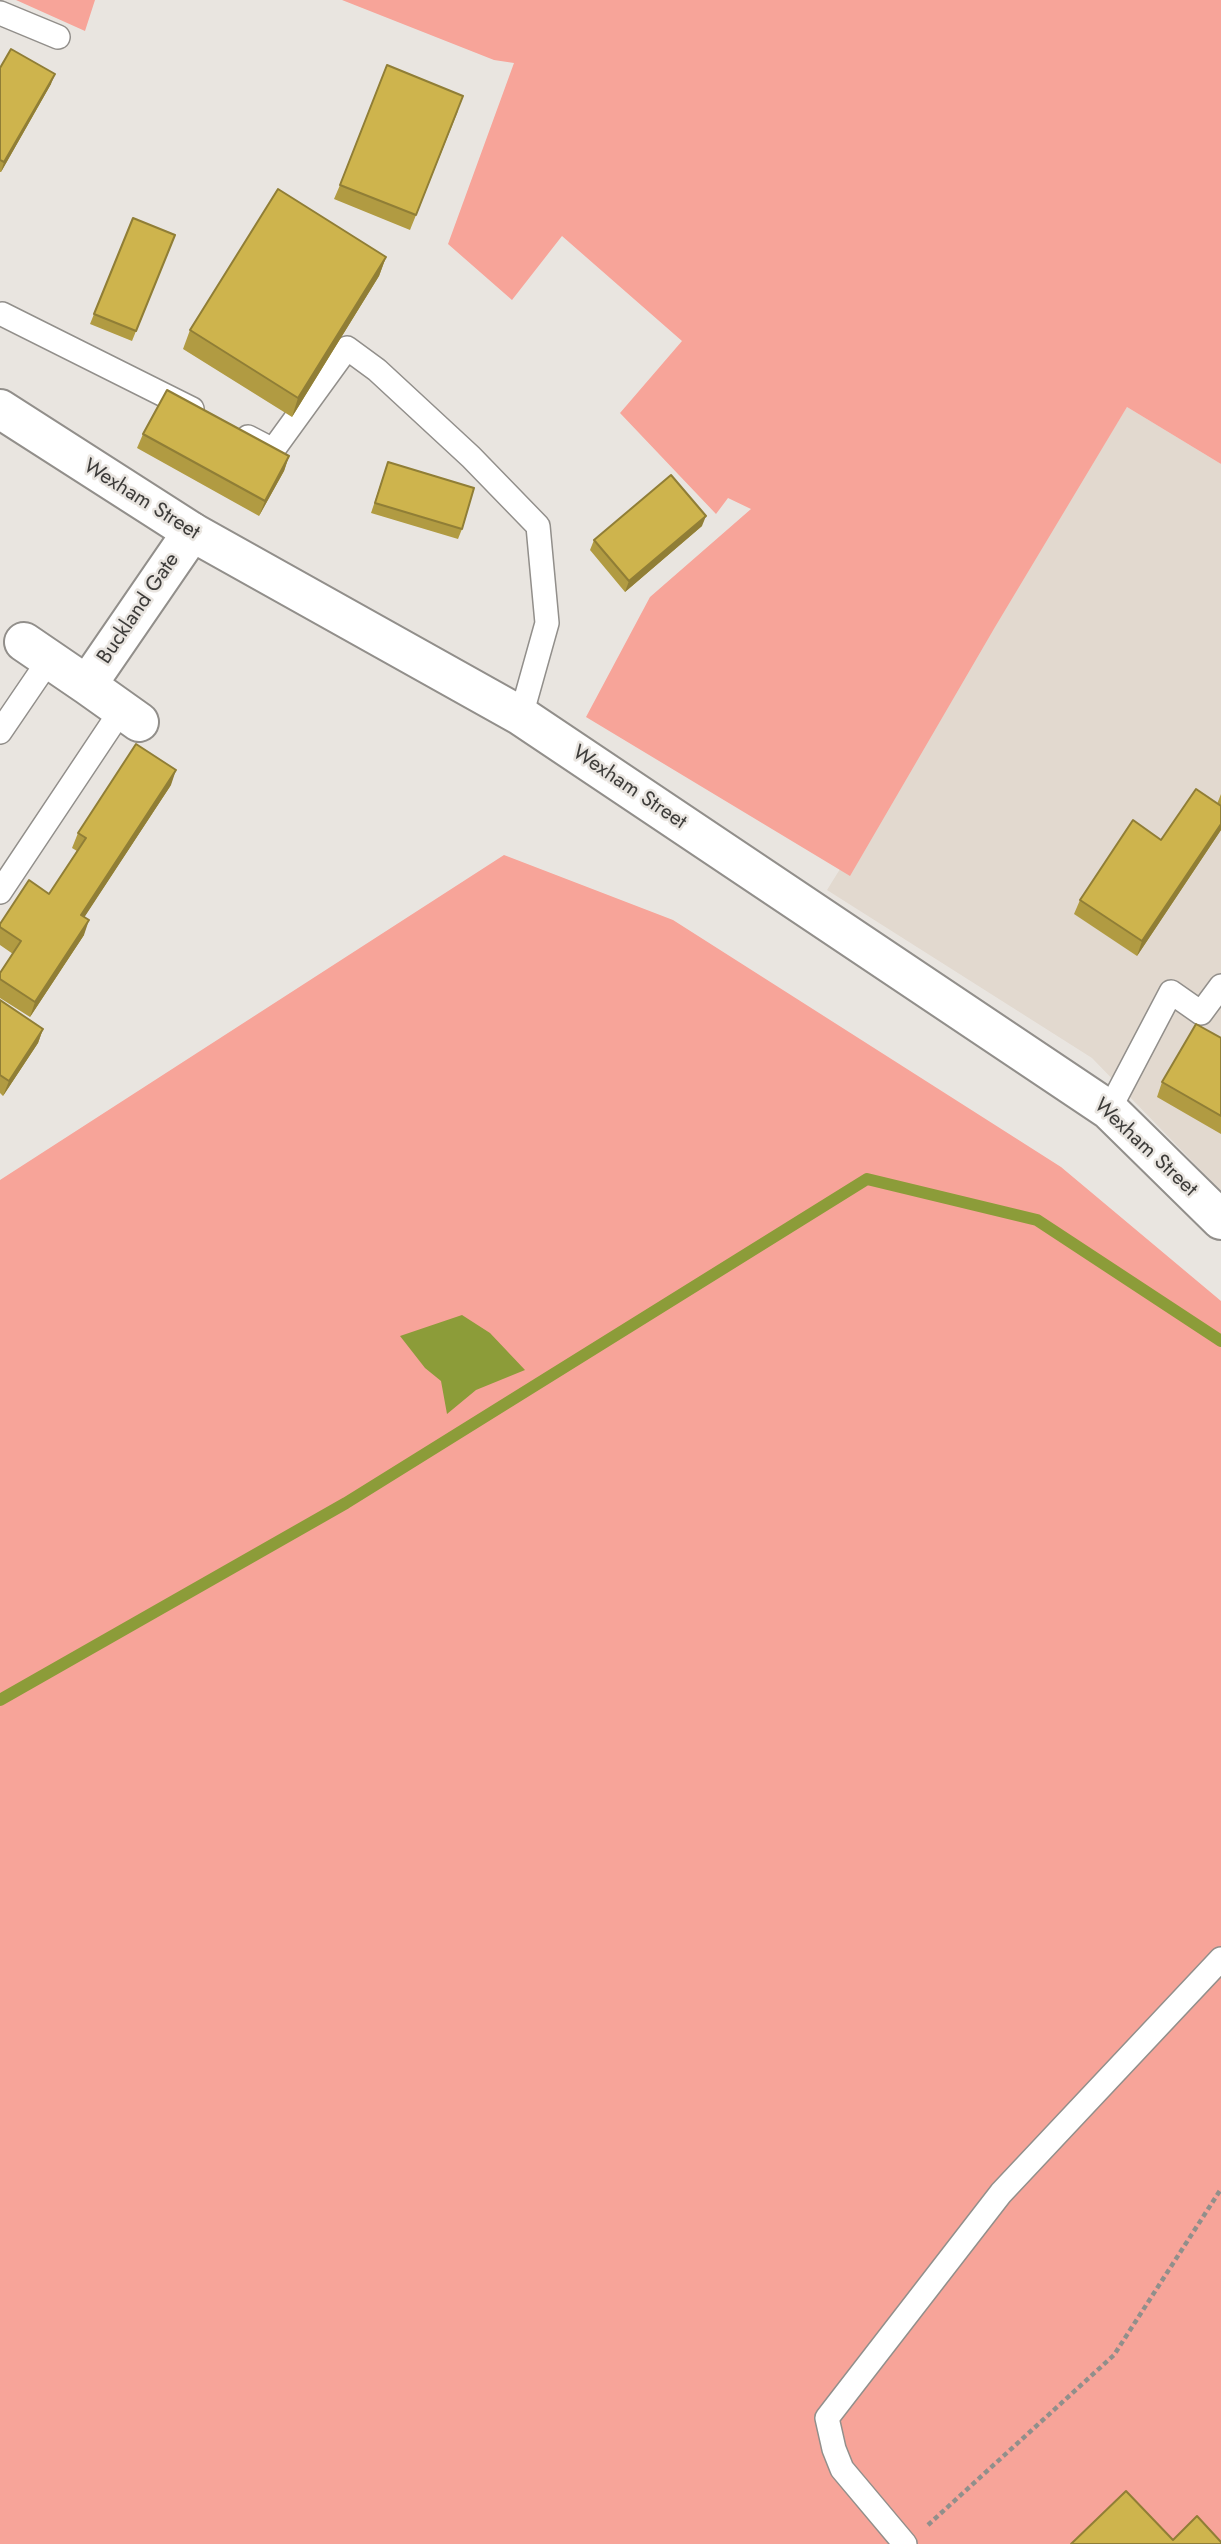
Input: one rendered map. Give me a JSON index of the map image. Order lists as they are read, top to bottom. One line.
{"streets":{"street":["Wexham Street","Buckland Gate"]},"crossings":[["Wexham Street","Buckland Gate"]]}
